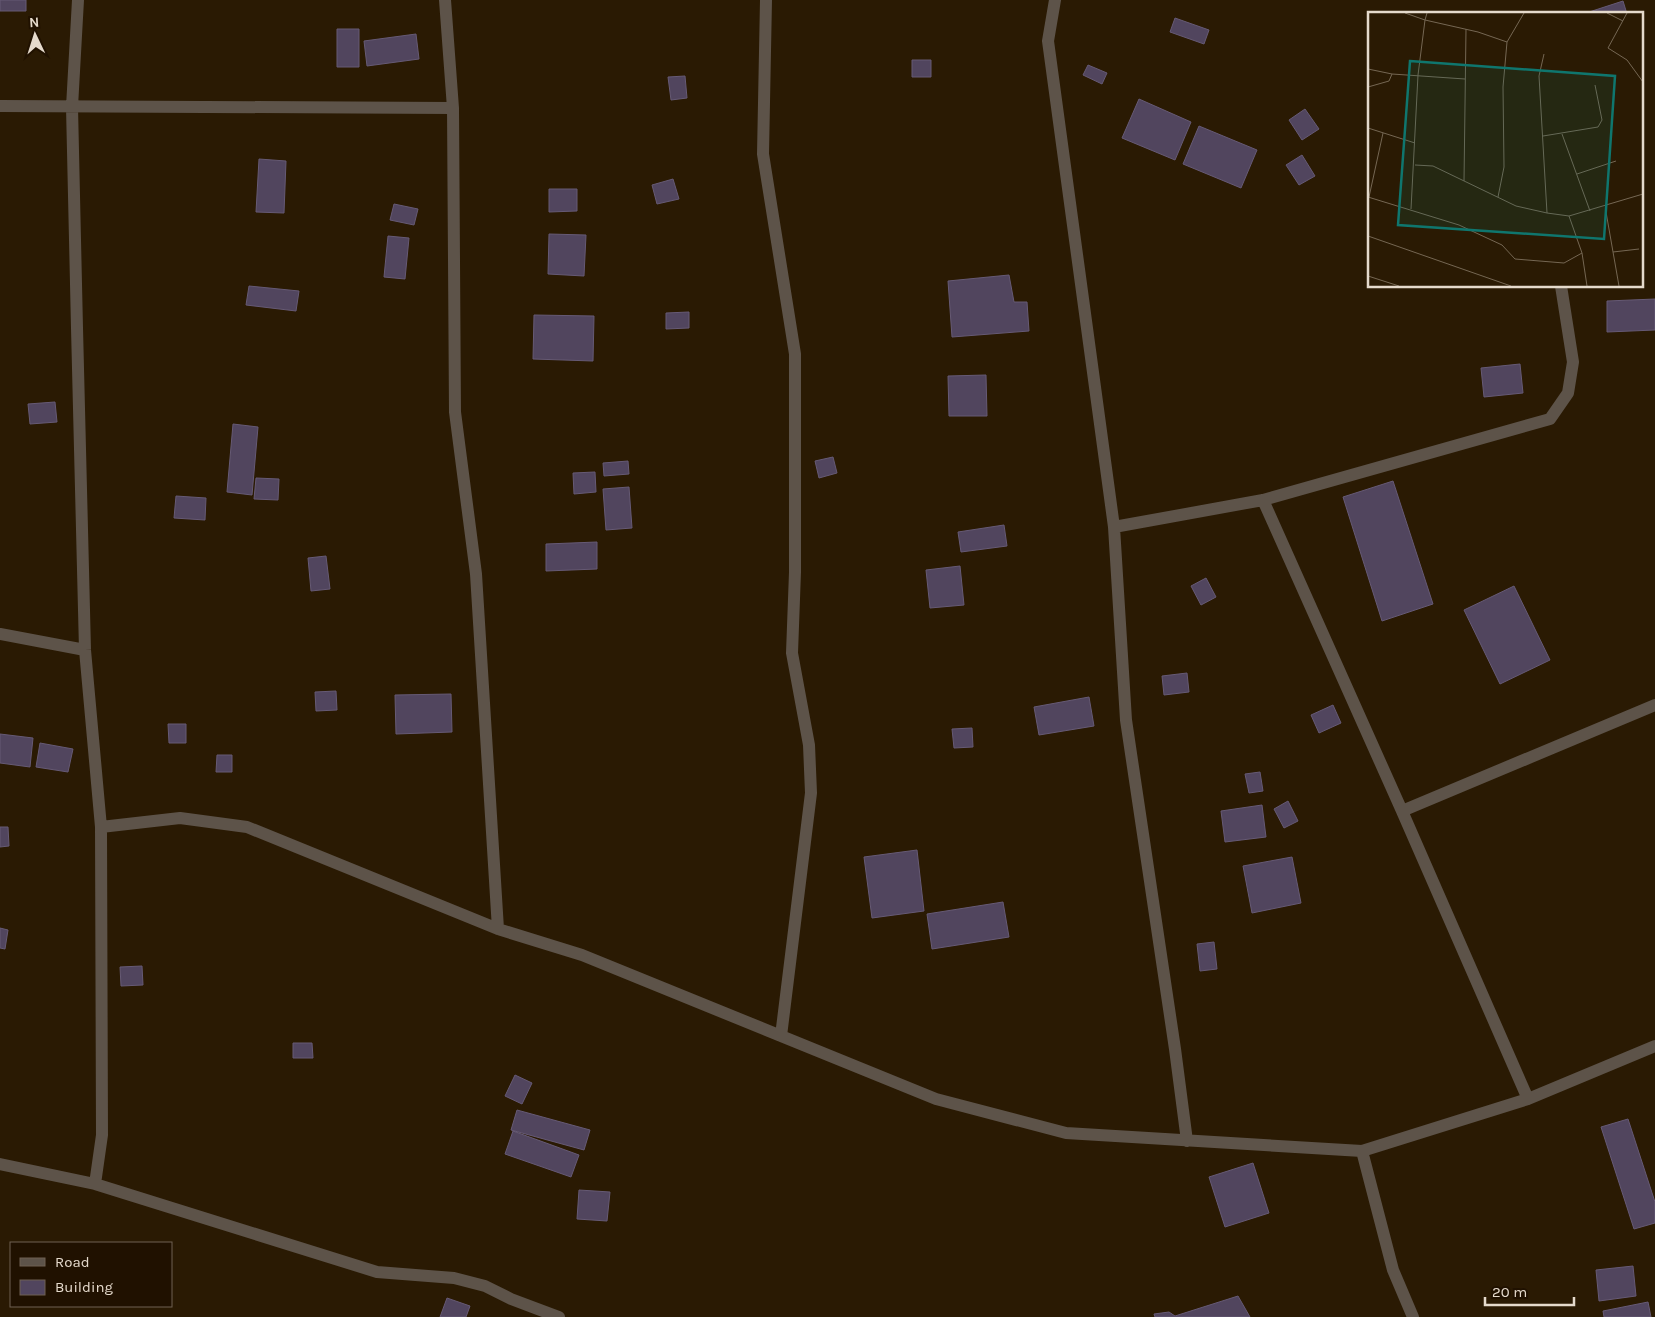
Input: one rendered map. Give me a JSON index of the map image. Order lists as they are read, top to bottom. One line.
{"legend":["Road","Building"],"scale_bar":"20 m","north":"top"}
